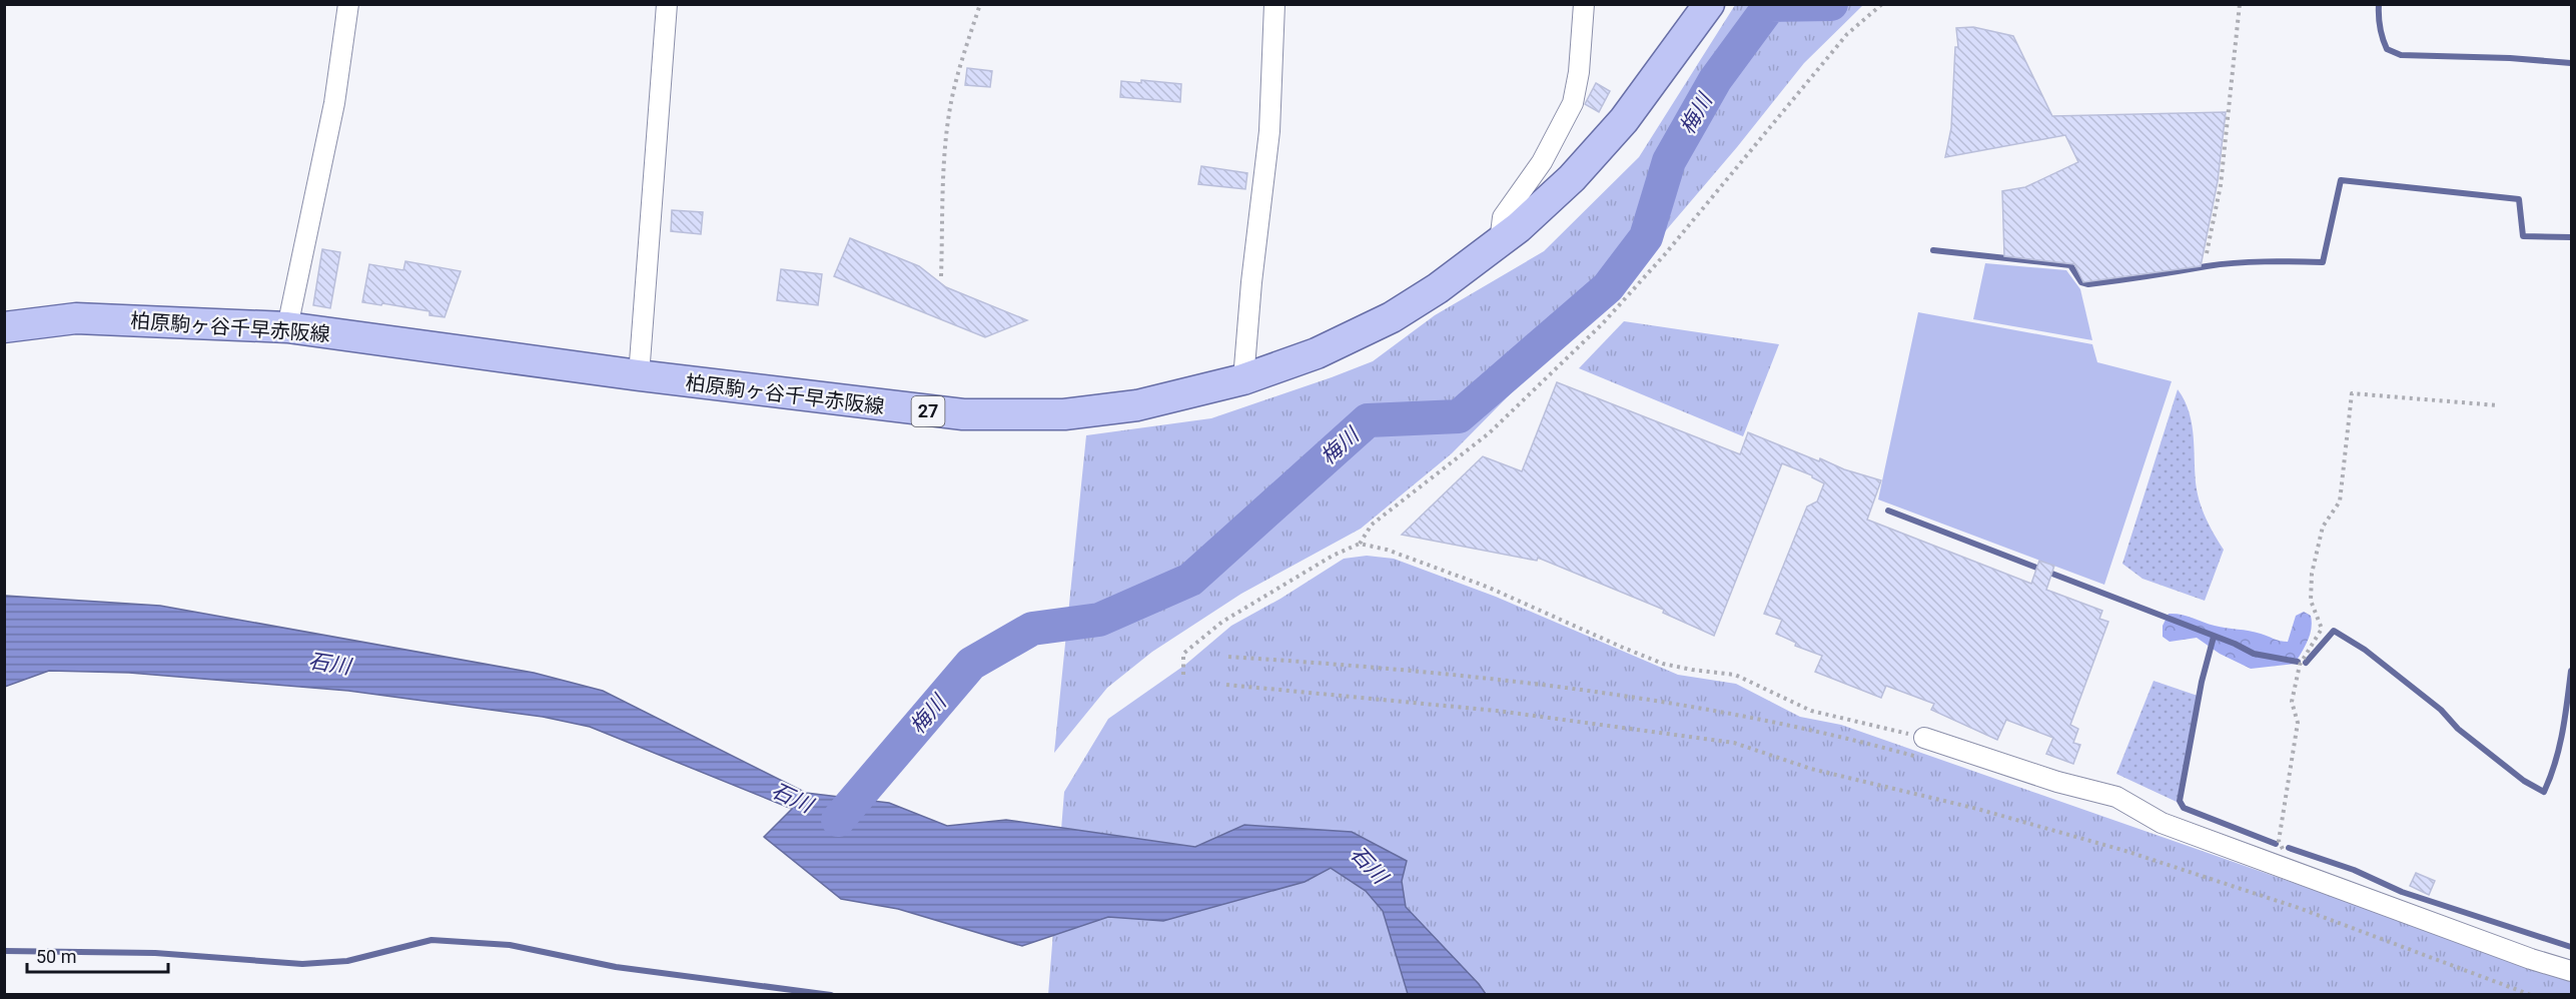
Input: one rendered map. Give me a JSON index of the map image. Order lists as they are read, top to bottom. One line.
{"streets":{"main road":["柏原駒ヶ谷千早赤阪線","27"]},"water":["梅川","石川"],"scale_bar":"50 m"}
